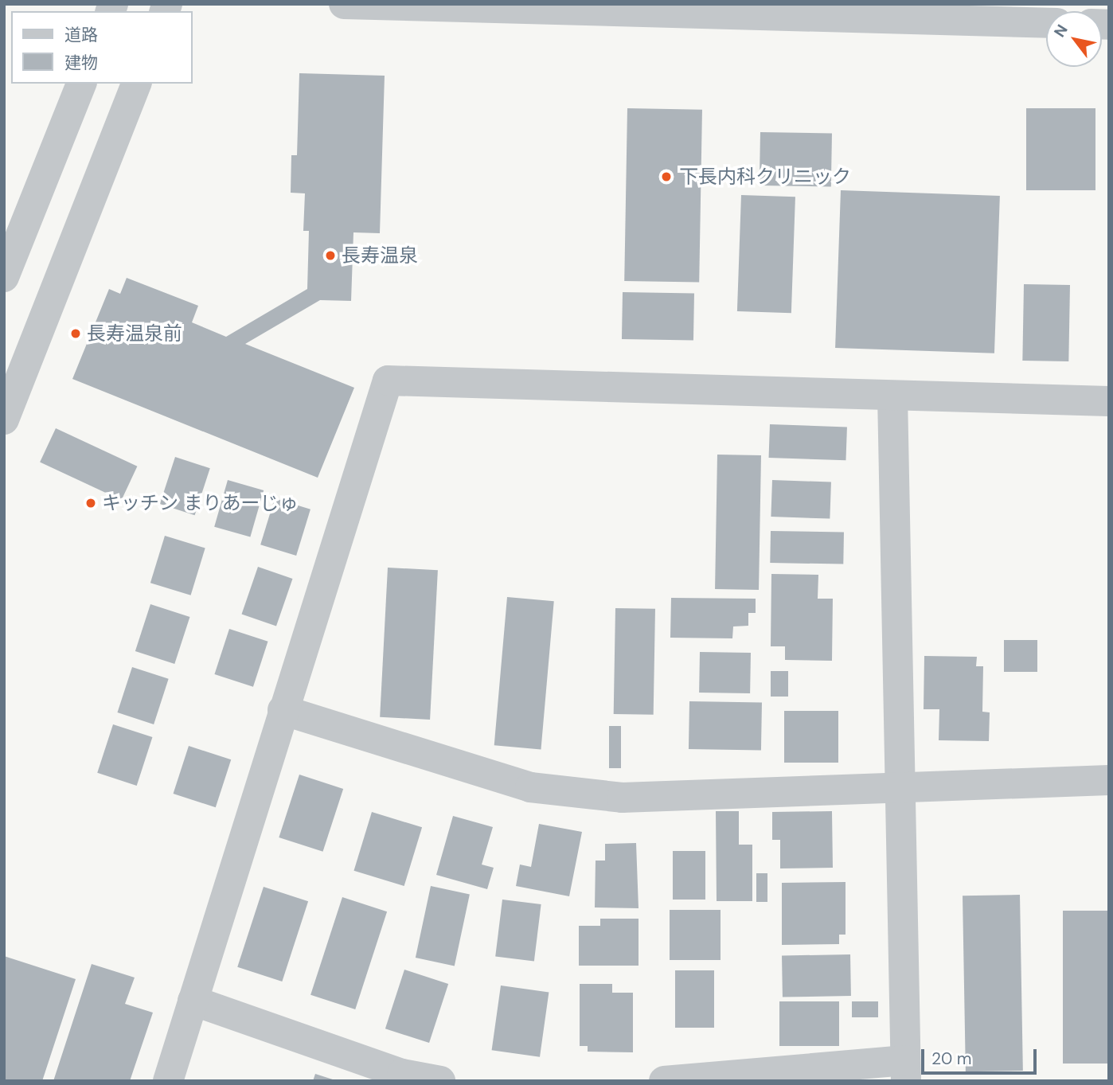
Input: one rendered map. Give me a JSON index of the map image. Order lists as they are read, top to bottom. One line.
{"places":["下長内科クリニック","長寿温泉","長寿温泉前","キッチン まりあーじゅ"],"legend":["道路","建物"],"scale_bar":"20 m","north":"top left"}
